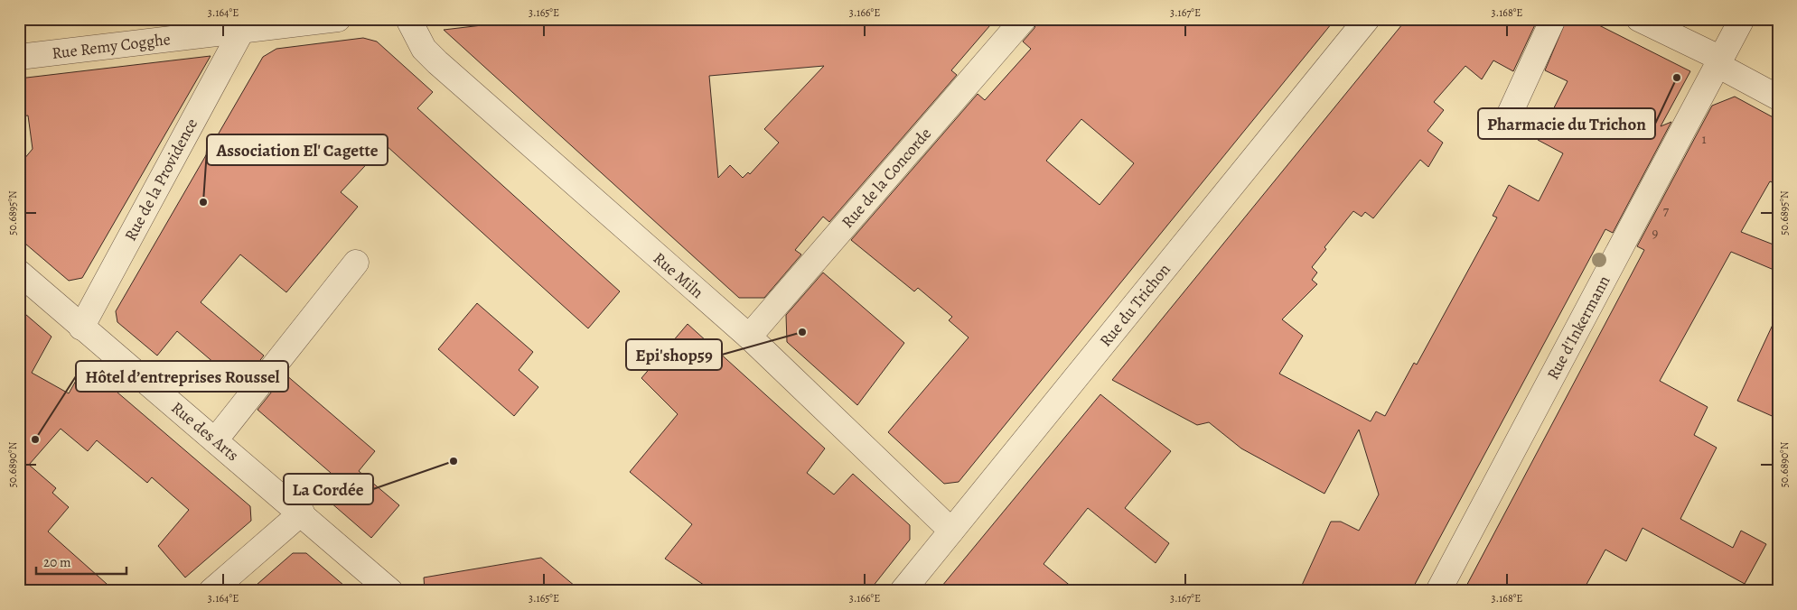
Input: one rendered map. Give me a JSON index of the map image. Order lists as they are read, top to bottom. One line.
{"streets":{"street":["Rue Remy Cogghe","Rue de la Concorde","Rue de la Providence","Rue Miln","Rue du Trichon","Rue d'Inkermann","Rue des Arts"]},"crossings":[["Rue Remy Cogghe","Rue de la Providence"],["Rue de la Concorde","Rue Miln"],["Rue de la Providence","Rue des Arts"],["Rue Miln","Rue du Trichon"]],"places":["Pharmacie du Trichon","Association El' Cagette","Epi'shop59","Hôtel d’entreprises Roussel","La Cordée"],"house_numbers":["1","7","9"],"scale_bar":"20 m","coordinates":["3.164°E","3.165°E","3.166°E","3.167°E","3.168°E","50.6895°N","50.6890°N"]}
